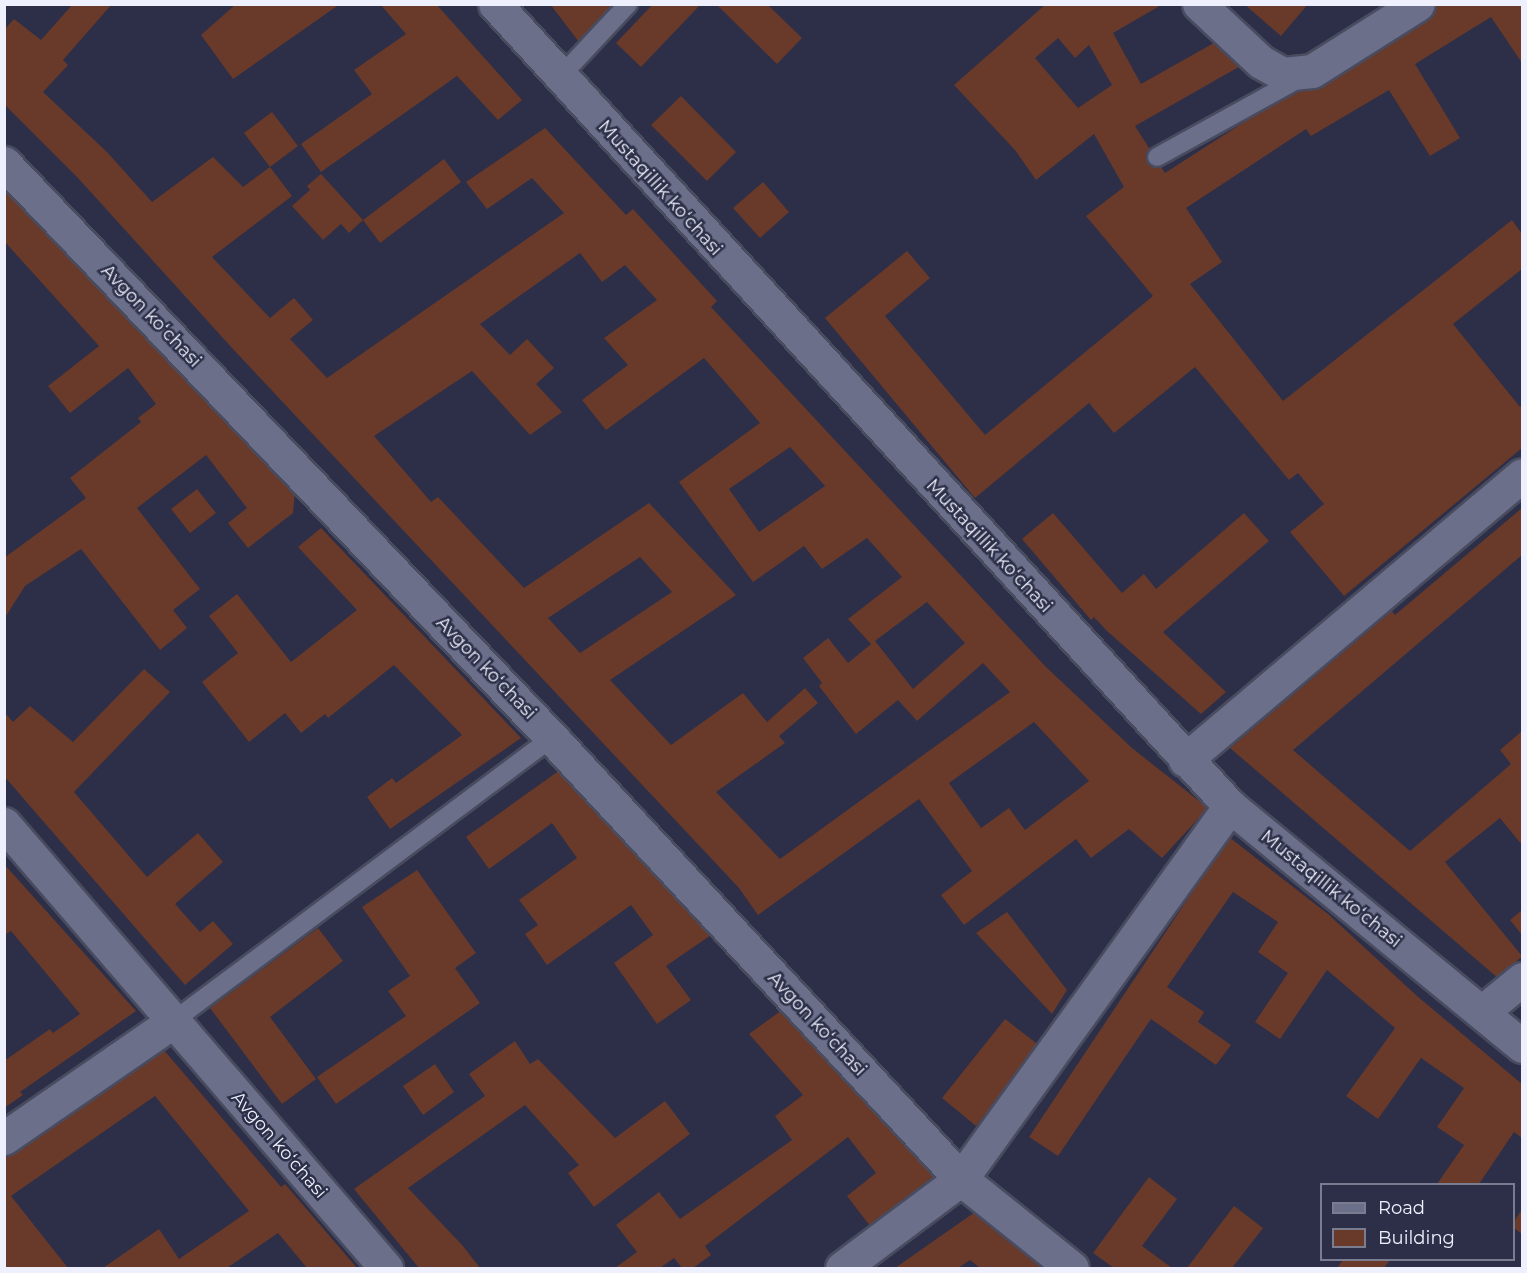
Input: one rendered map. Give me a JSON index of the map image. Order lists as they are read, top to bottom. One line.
{"streets":{"street":["Mustaqillik koʻchasi","Avgon koʻchasi"]},"legend":["Road","Building"]}
